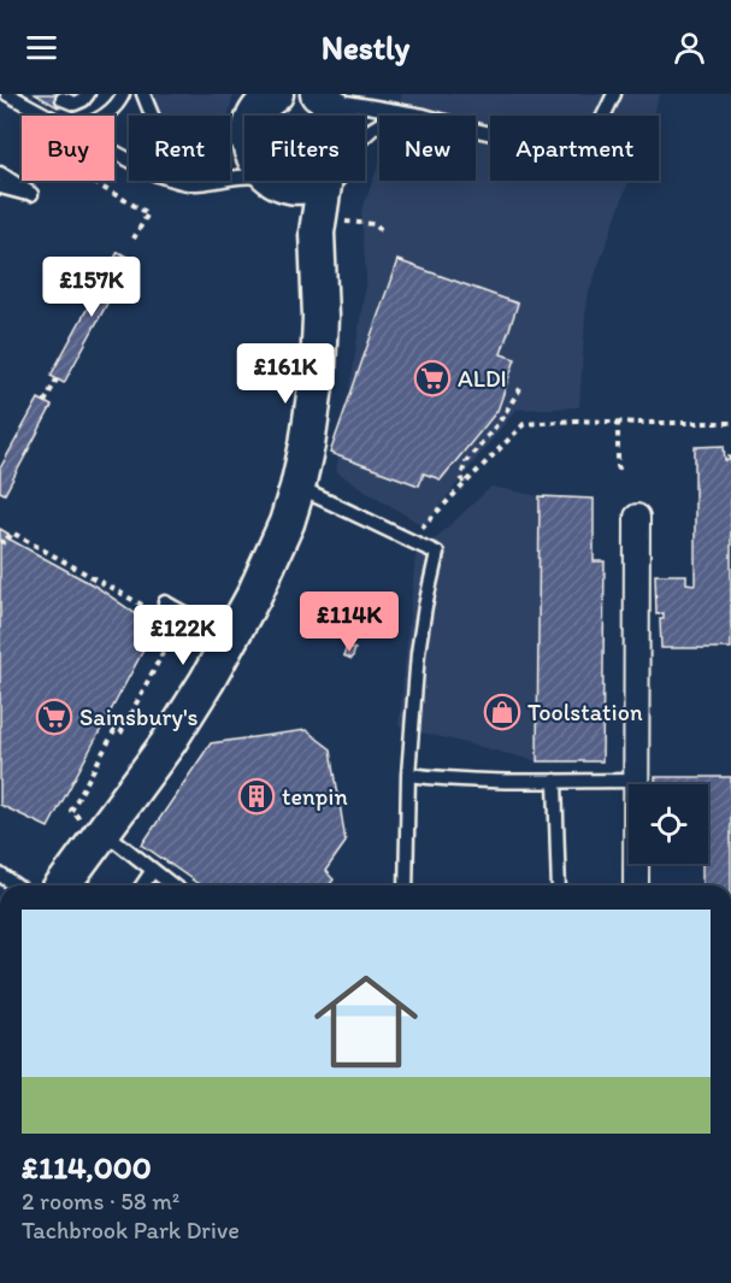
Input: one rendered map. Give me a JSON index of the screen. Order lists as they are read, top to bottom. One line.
{"places":{"supermarket":["ALDI","Sainsbury's"],"shop":["Toolstation"],"building":["tenpin"]},"page":{"header":"Nestly","chip":["Buy","Rent","Filters","New","Apartment"],"price":["£157K","£161K","£114K","£122K"],"list":[{"name":"£114,000","note":"2 rooms · 58 m² · Tachbrook Park Drive"}]}}
